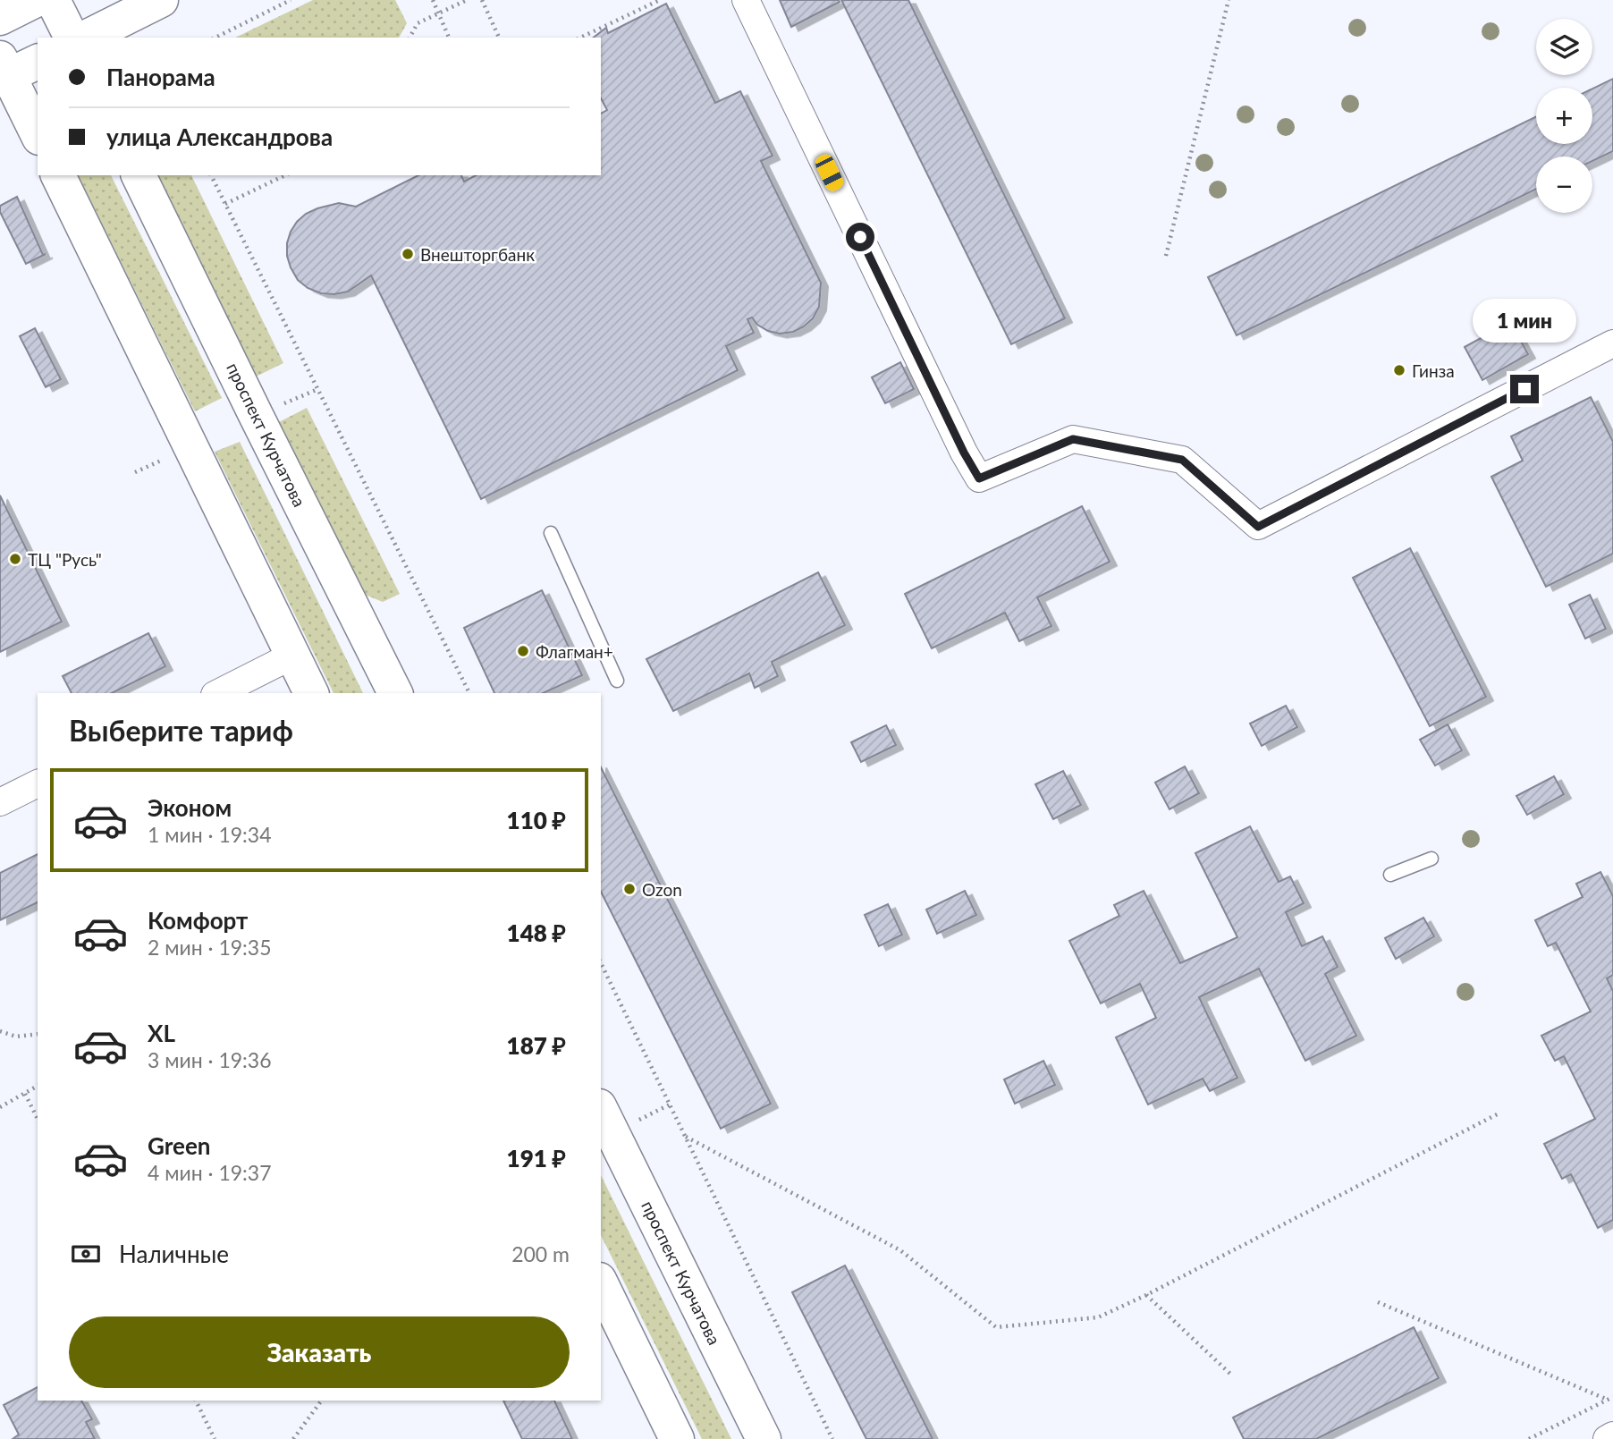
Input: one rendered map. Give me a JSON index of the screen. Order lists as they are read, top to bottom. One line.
{"streets":{"street":["проспект Курчатова"]},"places":["Внешторгбанк","Гинза","ТЦ \"Русь\"","Флагман+","Ozon"],"page":{"map_buttons":["+","−"],"banner":["Панорама","улица Александрова"],"bubble":"1 мин","heading":"Выберите тариф","list":[{"name":"Эконом","note":"1 мин · 19:34","value":"110 ₽"},{"name":"Комфорт","note":"2 мин · 19:35","value":"148 ₽"},{"name":"XL","note":"3 мин · 19:36","value":"187 ₽"},{"name":"Green","note":"4 мин · 19:37","value":"191 ₽"}],"pay":["Наличные","200 m"],"buttons":"Заказать"}}
